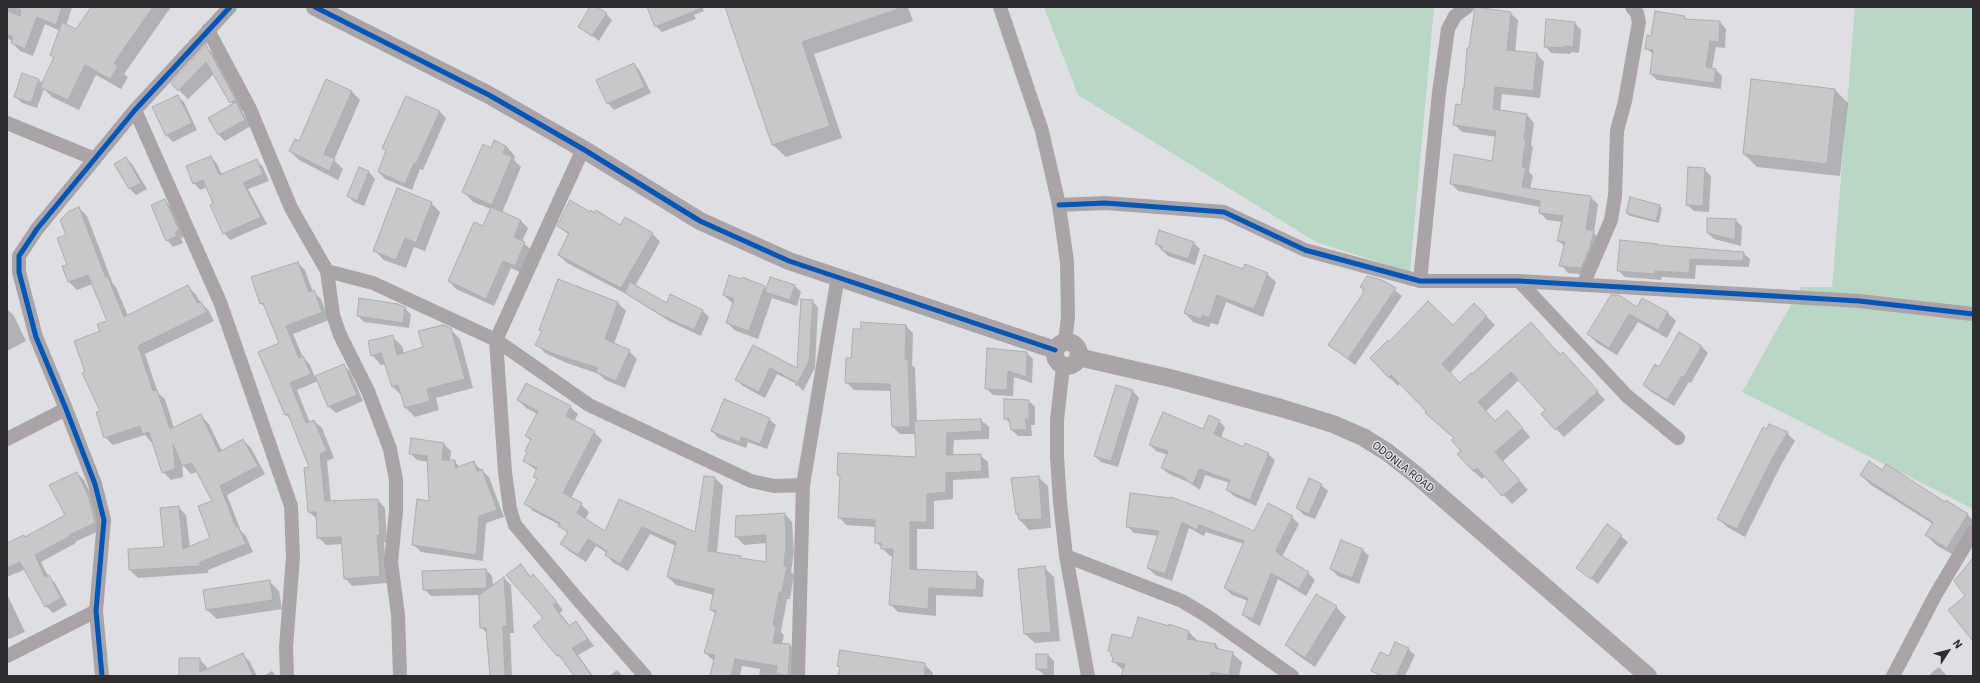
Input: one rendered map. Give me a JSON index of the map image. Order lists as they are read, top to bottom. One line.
{"streets":{"street":["ODONLA ROAD"]},"north":"top right"}
